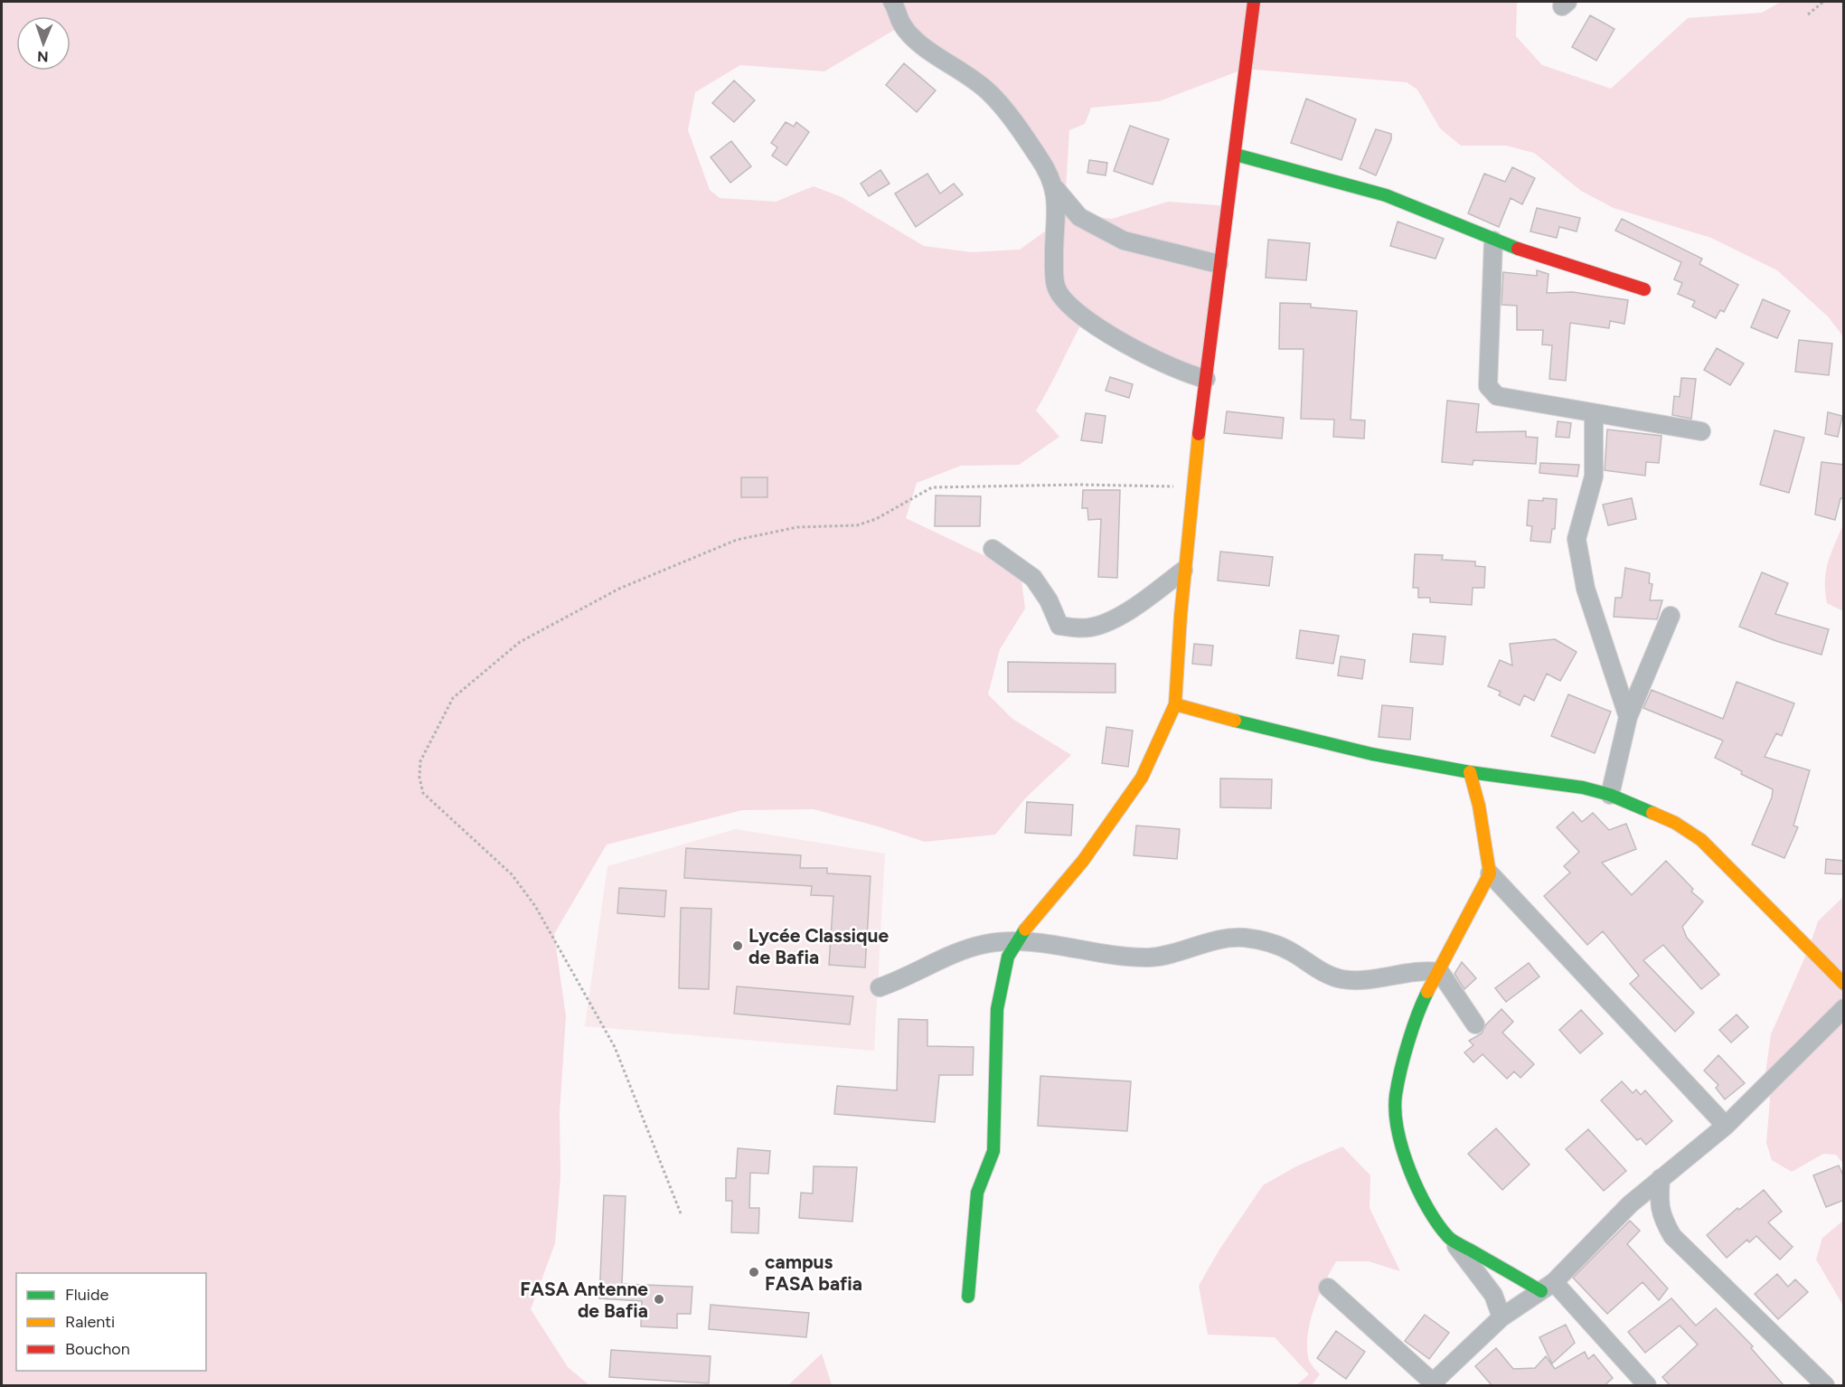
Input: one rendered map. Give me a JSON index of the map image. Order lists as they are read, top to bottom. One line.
{"places":["Lycée Classique de Bafia","campus FASA bafia","FASA Antenne de Bafia"],"legend":["Fluide","Ralenti","Bouchon"],"north":"bottom"}
